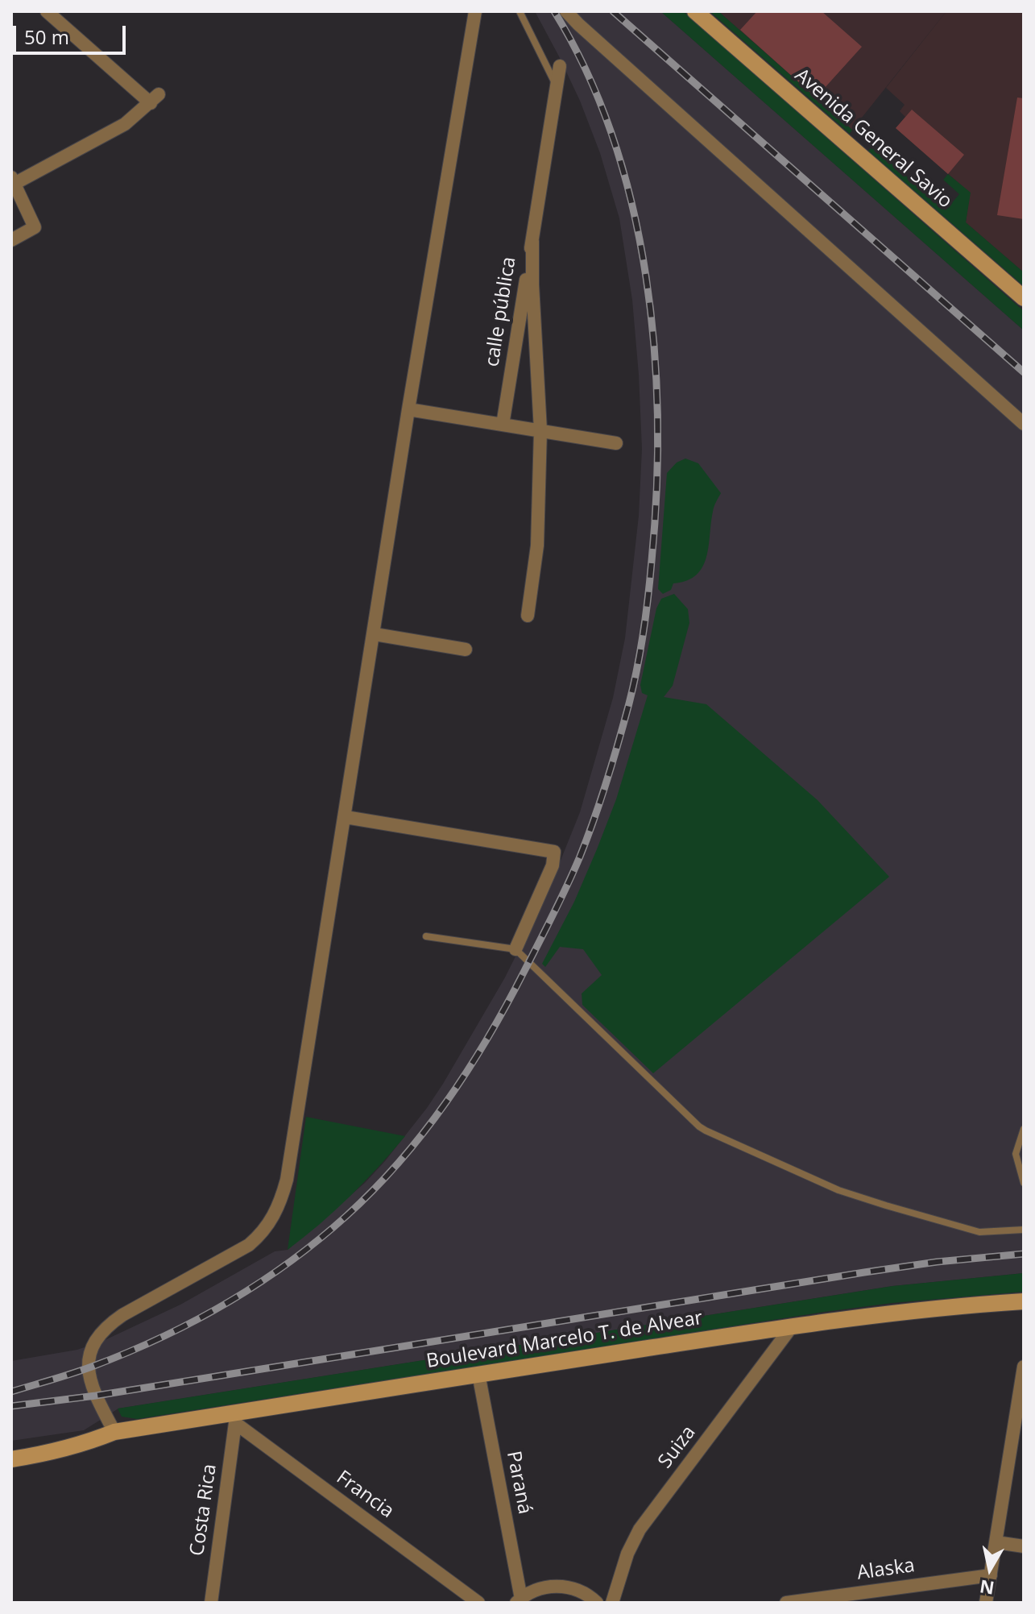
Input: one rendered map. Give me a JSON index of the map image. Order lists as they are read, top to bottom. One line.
{"streets":{"main road":["Avenida General Savio","Boulevard Marcelo T. de Alvear"],"street":["calle pública","Suiza","Paraná","Francia","Costa Rica","Alaska"]},"crossings":[["Boulevard Marcelo T. de Alvear","Suiza"],["Boulevard Marcelo T. de Alvear","Paraná"],["Boulevard Marcelo T. de Alvear","Francia"],["Boulevard Marcelo T. de Alvear","Costa Rica"],["Francia","Costa Rica"]],"scale_bar":"50 m","north":"bottom"}
